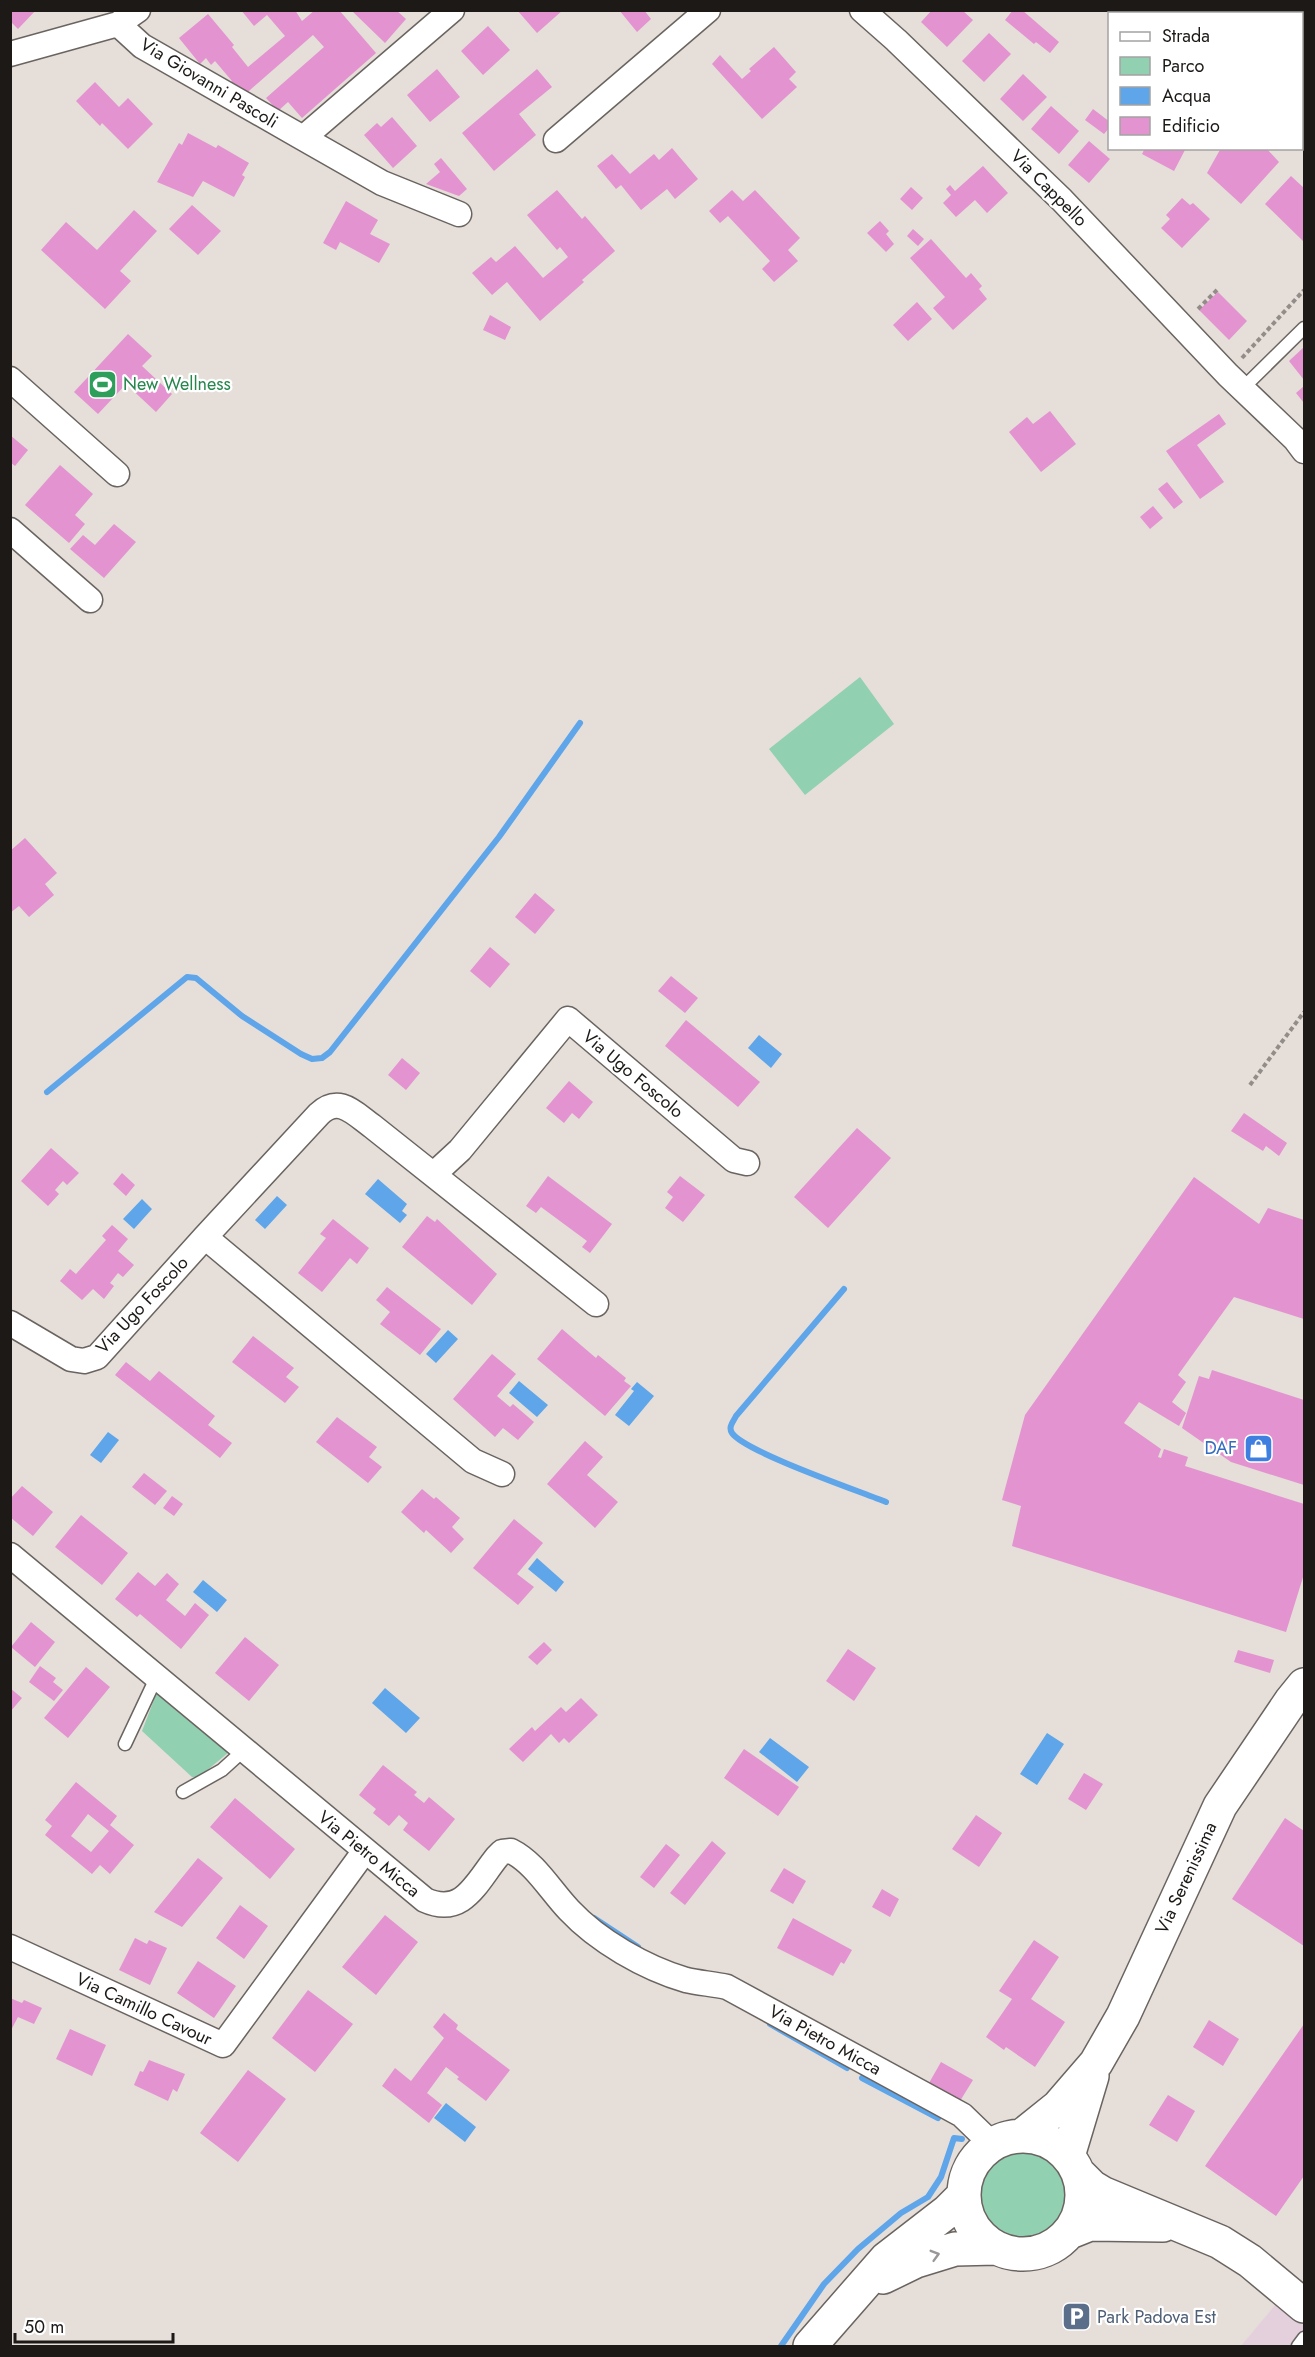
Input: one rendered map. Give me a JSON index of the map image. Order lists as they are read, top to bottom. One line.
{"streets":{"street":["Via Giovanni Pascoli","Via Cappello","Via Ugo Foscolo","Via Pietro Micca","Via Serenissima","Via Camillo Cavour"]},"crossings":[["Via Pietro Micca","Via Serenissima"],["Via Pietro Micca","Via Camillo Cavour"]],"places":{"sports":["New Wellness"],"shop":["DAF"],"parking":["Park Padova Est"]},"legend":["Strada","Parco","Acqua","Edificio"],"scale_bar":"50 m"}
